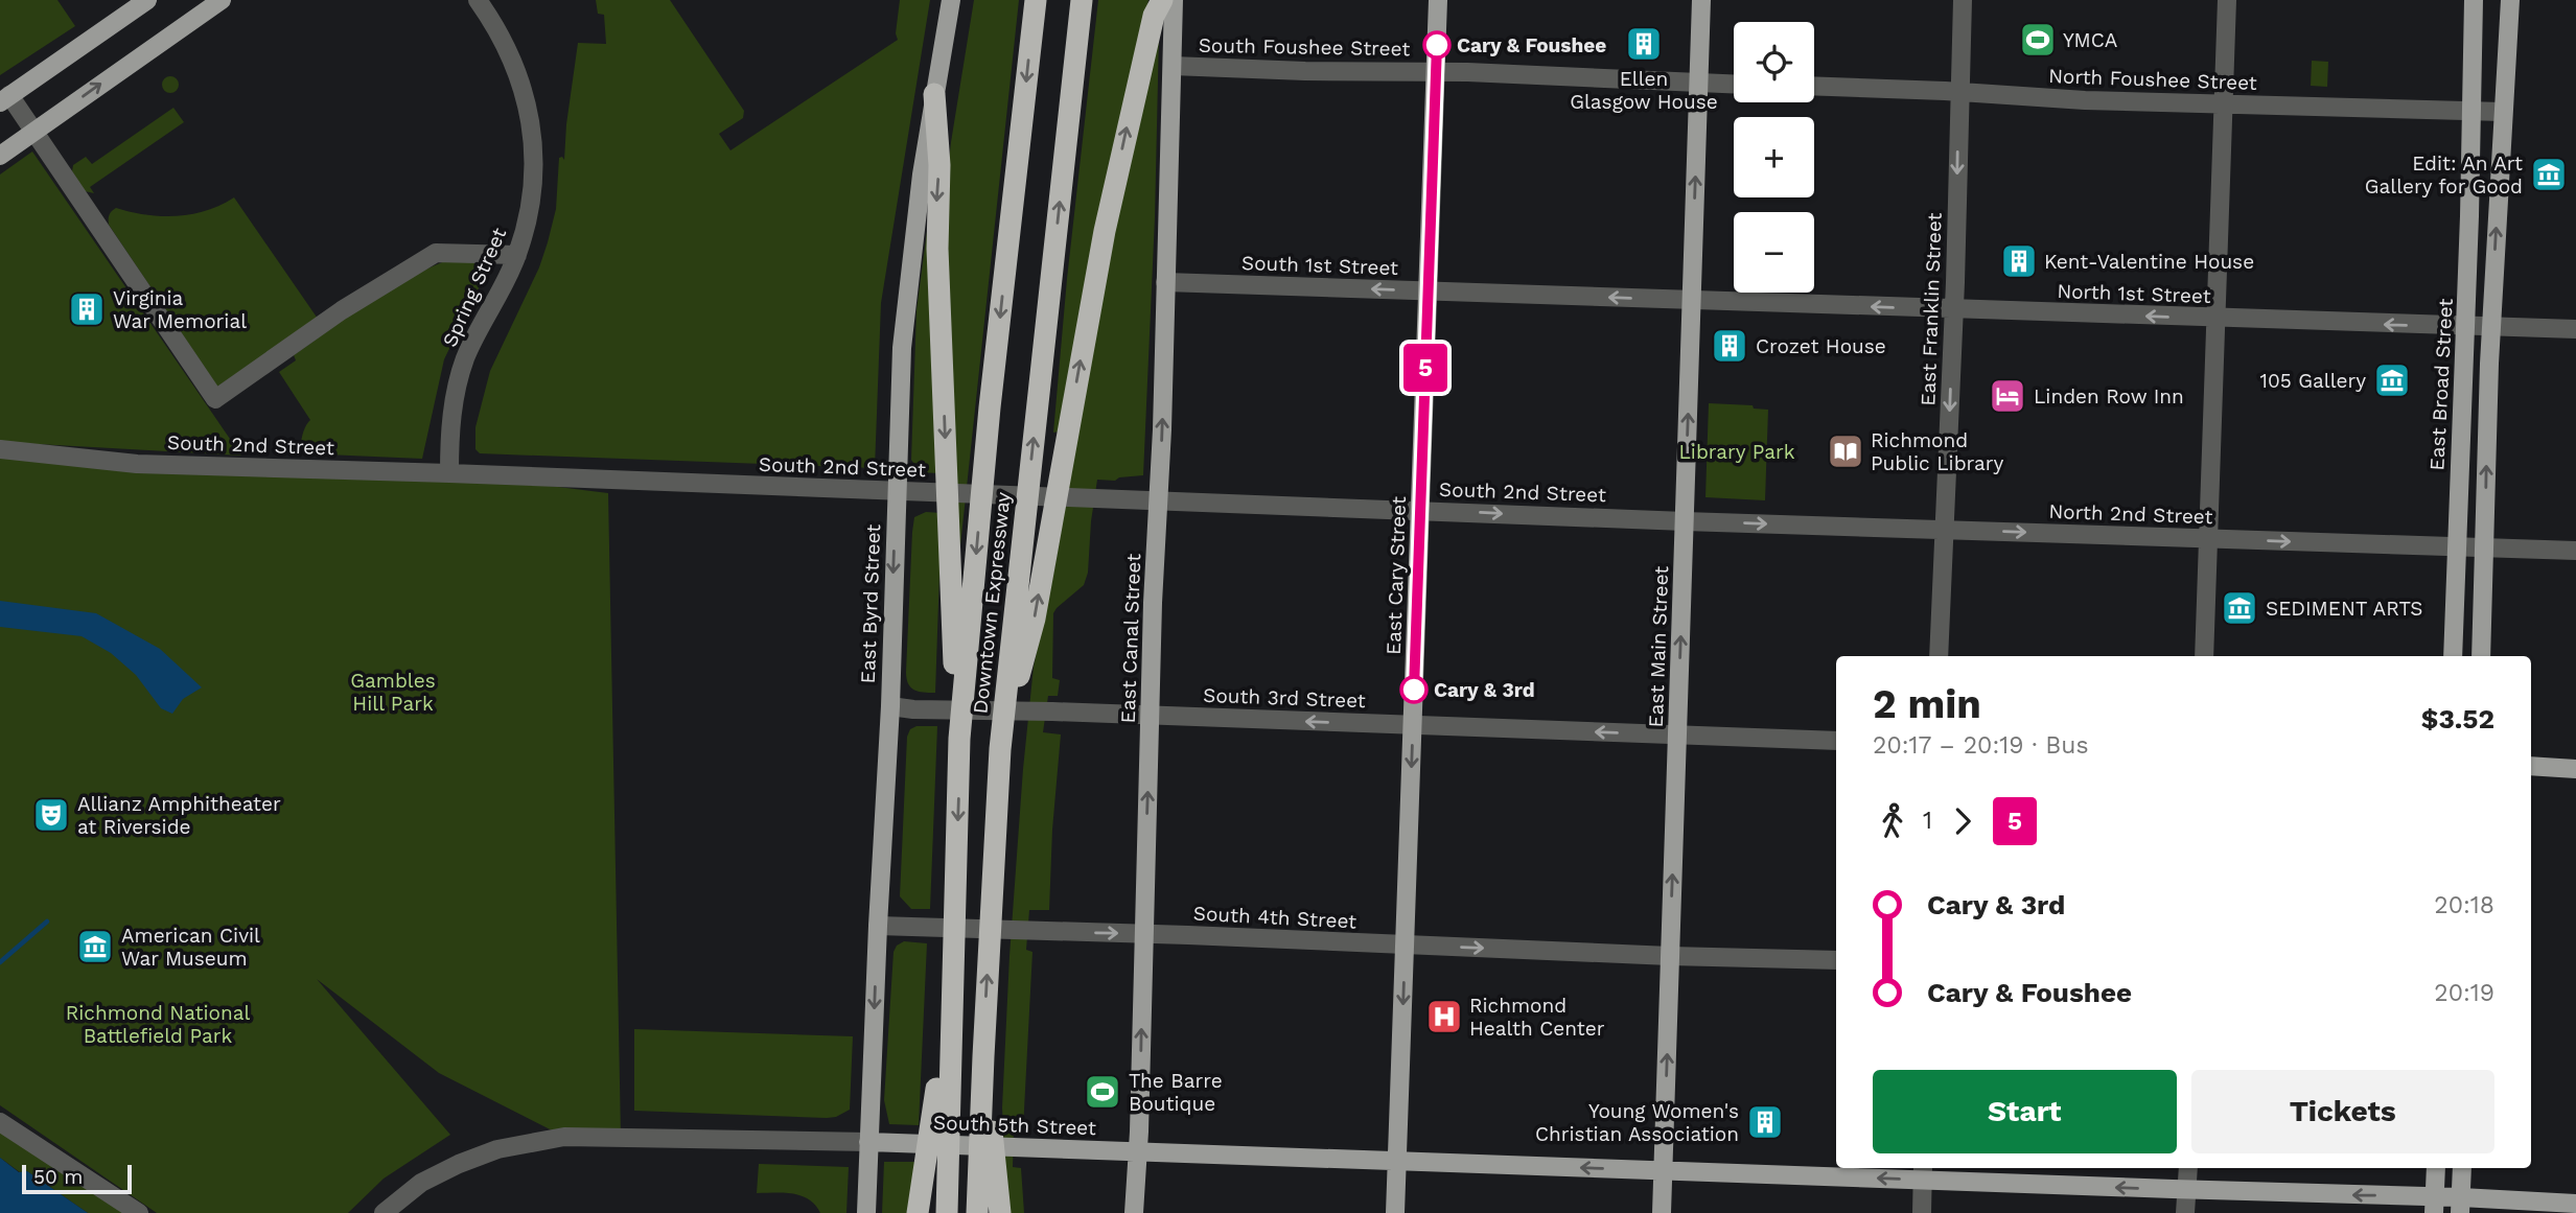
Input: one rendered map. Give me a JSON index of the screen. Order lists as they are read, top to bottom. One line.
{"streets":{"highway":["Downtown Expressway"],"main road":["East Broad Street","East Cary Street","East Byrd Street","East Canal Street","East Main Street","South 5th Street"],"street":["South Foushee Street","North Foushee Street","South 1st Street","Spring Street","North 1st Street","East Franklin Street","South 2nd Street","North 2nd Street","South 3rd Street","South 4th Street"]},"crossings":[["South Foushee Street","East Cary Street"],["South Foushee Street","East Canal Street"],["South Foushee Street","East Main Street"],["North Foushee Street","East Franklin Street"],["North Foushee Street","East Broad Street"],["South 1st Street","North 1st Street"],["South 1st Street","East Cary Street"],["South 1st Street","East Canal Street"],["South 1st Street","East Main Street"],["Spring Street","South 2nd Street"],["North 1st Street","East Franklin Street"],["North 1st Street","East Broad Street"],["North 1st Street","East Main Street"],["East Franklin Street","North 2nd Street"],["East Broad Street","North 2nd Street"],["South 2nd Street","North 2nd Street"],["South 2nd Street","East Cary Street"],["South 2nd Street","East Byrd Street"],["South 2nd Street","East Canal Street"],["South 2nd Street","East Main Street"],["North 2nd Street","East Main Street"],["East Cary Street","South 3rd Street"],["East Cary Street","South 4th Street"],["East Cary Street","South 5th Street"],["East Byrd Street","South 3rd Street"],["East Byrd Street","South 4th Street"],["East Byrd Street","South 5th Street"],["East Canal Street","South 3rd Street"],["East Canal Street","South 4th Street"],["East Canal Street","South 5th Street"],["East Main Street","South 3rd Street"],["East Main Street","South 4th Street"],["East Main Street","South 5th Street"]],"one_way":["South 1st Street","North 1st Street","East Franklin Street","North 2nd Street","East Cary Street","East Byrd Street","East Canal Street","East Main Street","South 3rd Street","South 4th Street","South 5th Street"],"parks":["Library Park","Gambles Hill Park","Richmond National Battlefield Park"],"places":{"sports":["YMCA","The Barre Boutique"],"building":["Ellen Glasgow House","Kent-Valentine House","Virginia War Memorial","Crozet House","Young Women's Christian Association"],"other":["Cary & Foushee","Cary & 3rd"],"museum":["Edit: An Art Gallery for Good","105 Gallery","SEDIMENT ARTS","American Civil War Museum"],"hotel":["Linden Row Inn"],"library":["Richmond Public Library"],"theatre":["Allianz Amphitheater at Riverside"],"hospital":["Richmond Health Center"]},"lines":["bus line 5"],"scale_bar":"50 m","page":{"on_map":"5","map_buttons":["+","−"],"heading":["2 min","20:17 – 20:19 · Bus","$3.52"],"legs":["1","5"],"list":[{"name":"Cary & 3rd","value":"20:18"},{"name":"Cary & Foushee","value":"20:19"}],"buttons":["Start","Tickets"],"scale":"50 m"}}
